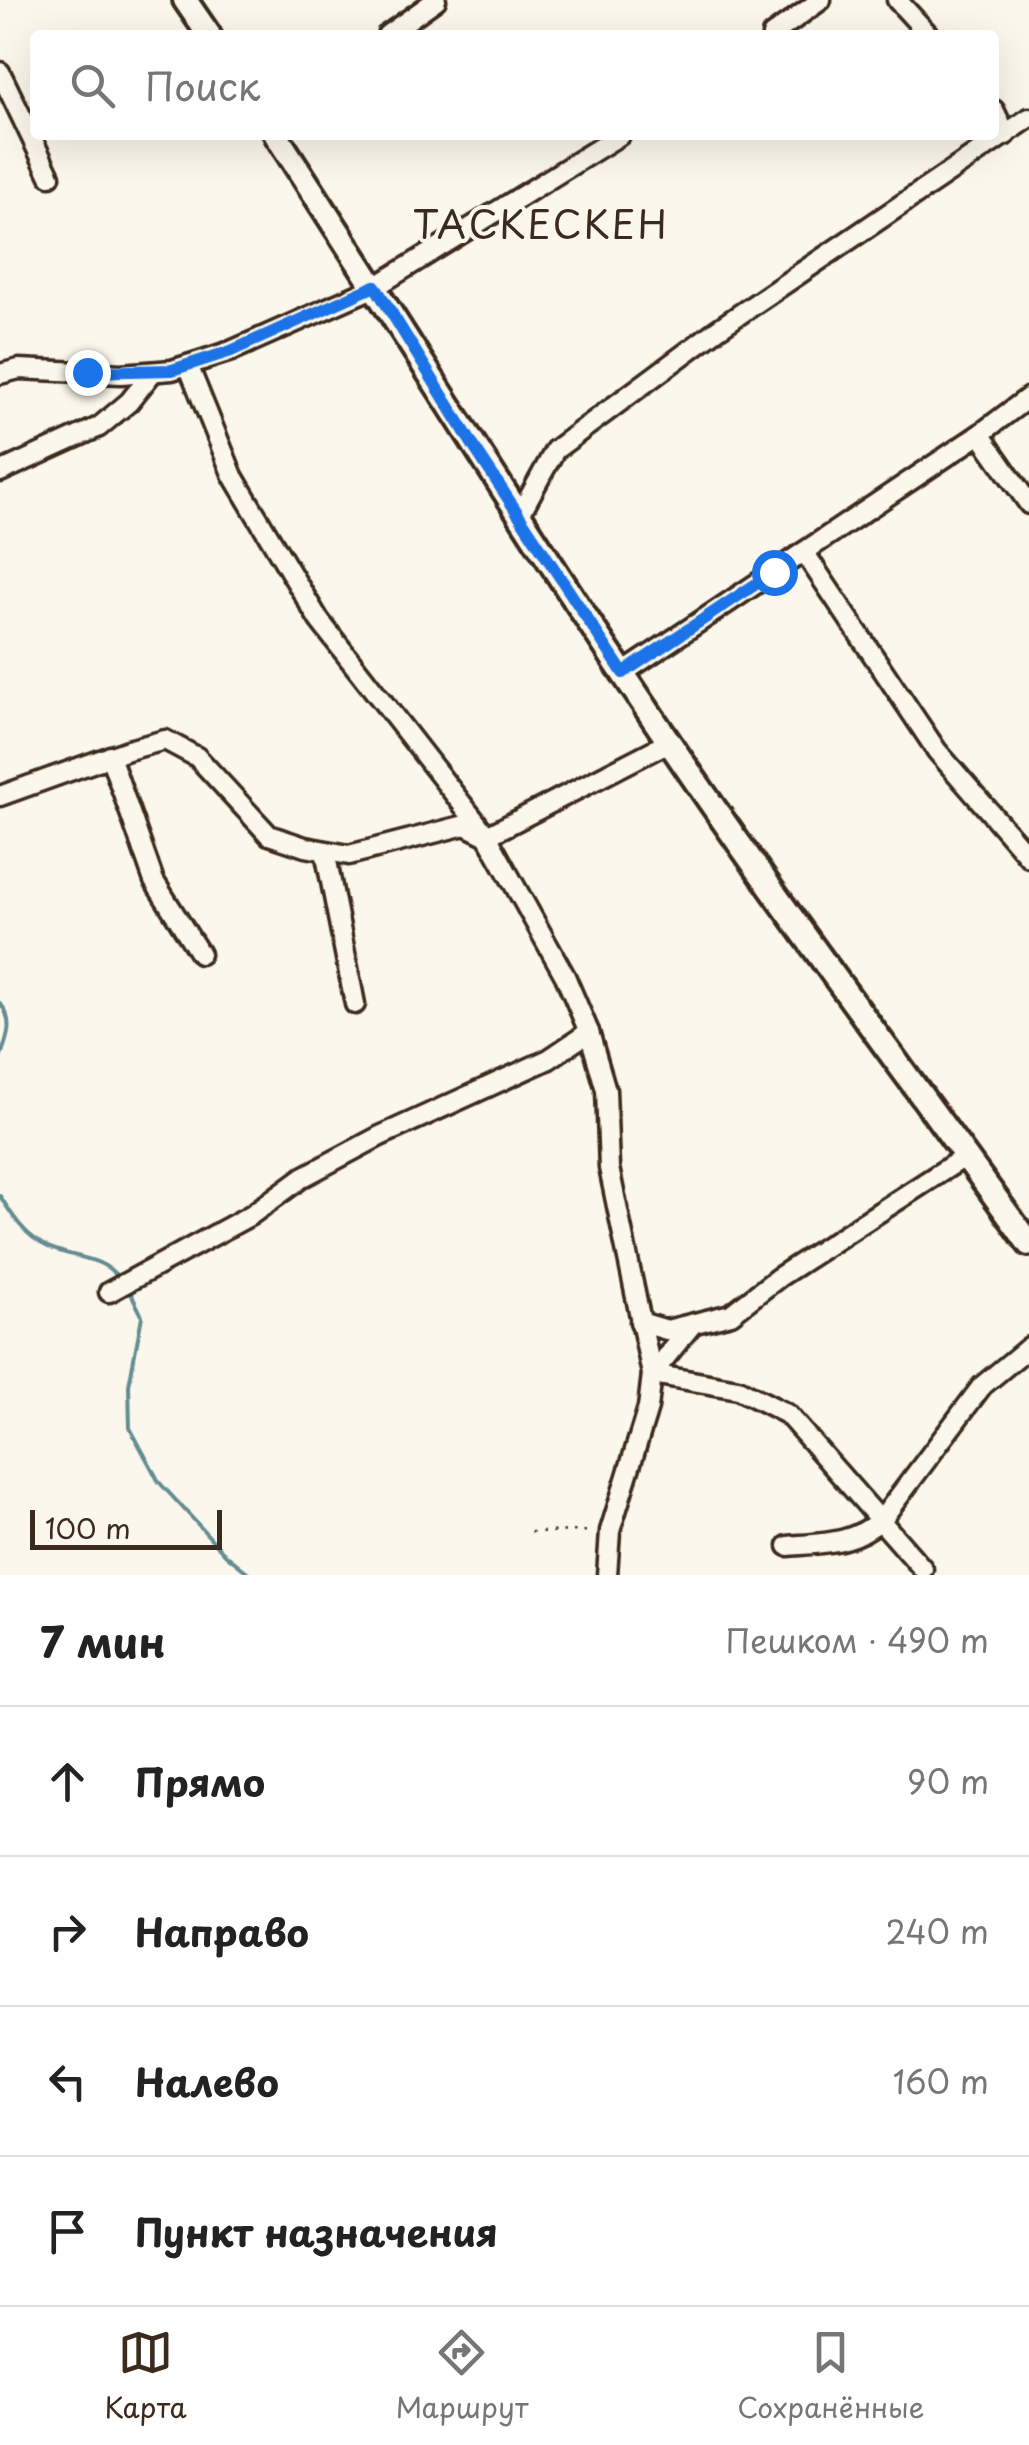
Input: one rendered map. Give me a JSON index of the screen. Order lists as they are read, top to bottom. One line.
{"districts":["ТАСКЕСКЕН"],"scale_bar":"100 m","page":{"search":"Поиск","scale":"100 m","heading":["7 мин","Пешком · 490 m"],"list":[["Прямо","90 m"],["Направо","240 m"],["Налево","160 m"],"Пункт назначения"],"nav":["Карта","Маршрут","Сохранённые"]}}
